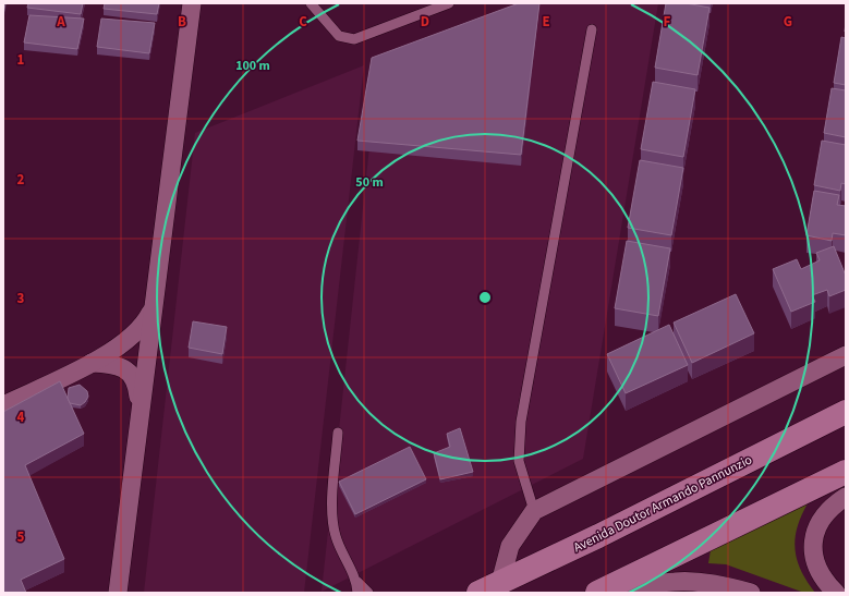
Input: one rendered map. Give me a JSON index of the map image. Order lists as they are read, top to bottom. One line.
{"streets":{"main road":["Avenida Doutor Armando Pannunzio"]},"grid":{"columns":["A","B","C","D","E","F","G"],"rows":["1","2","3","4","5"]},"rings":["100 m","50 m"]}
